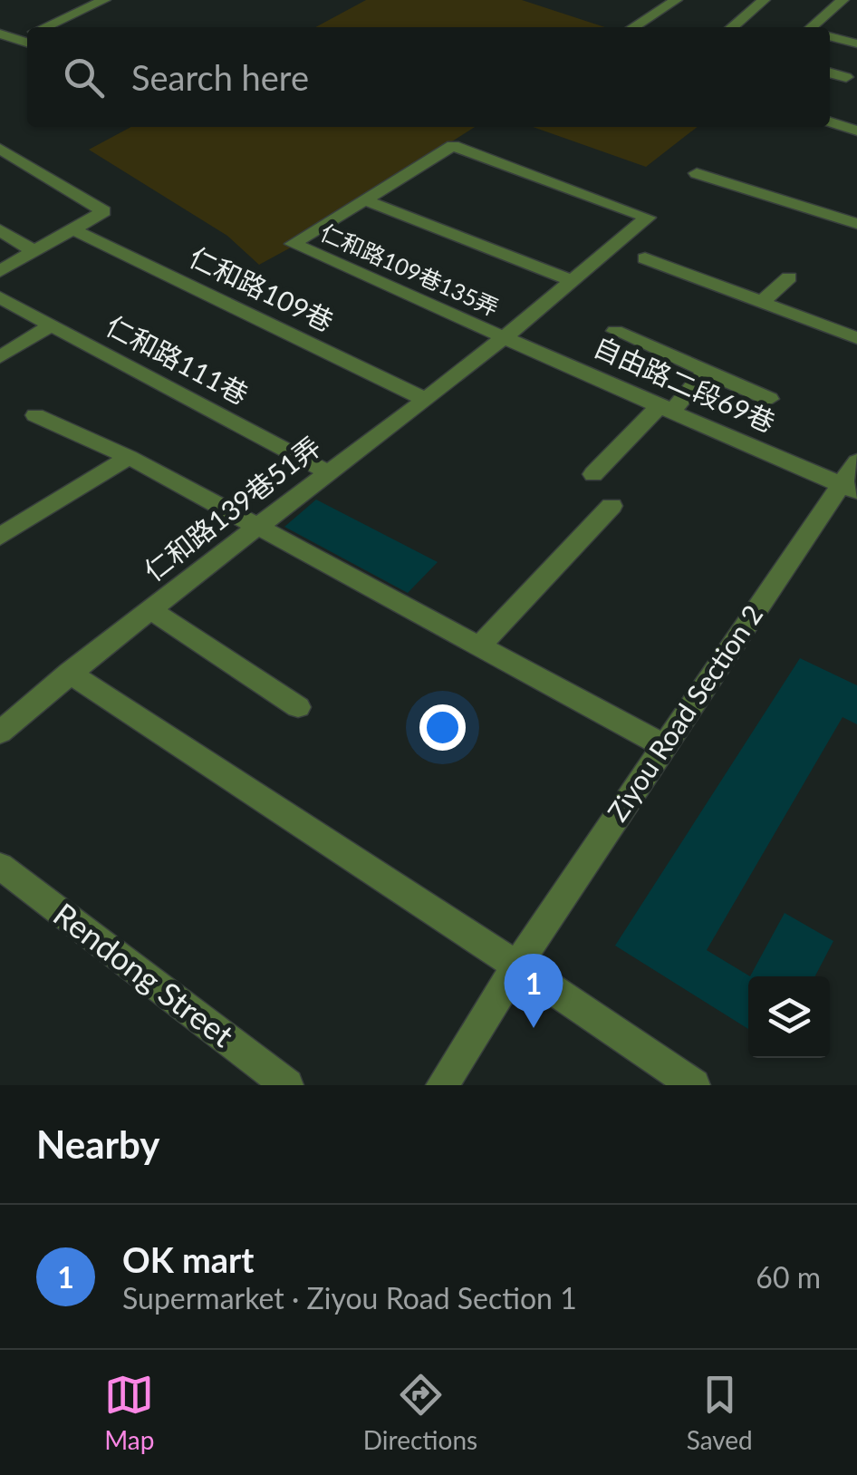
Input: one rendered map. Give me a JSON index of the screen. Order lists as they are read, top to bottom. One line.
{"streets":{"street":["仁和路109巷135弄","仁和路109巷","仁和路111巷","自由路二段69巷","仁和路139巷51弄","Ziyou Road Section 2","Rendong Street"]},"crossings":[["仁和路109巷135弄","自由路二段69巷"],["仁和路109巷135弄","仁和路139巷51弄"],["仁和路109巷","仁和路139巷51弄"],["仁和路111巷","仁和路139巷51弄"],["自由路二段69巷","仁和路139巷51弄"],["自由路二段69巷","Ziyou Road Section 2"]],"page":{"search":"Search here","pins":"1","heading":"Nearby","list":[{"mark":"1","name":"OK mart","note":"Supermarket · Ziyou Road Section 1","value":"60 m"}],"nav":["Map","Directions","Saved"]}}
